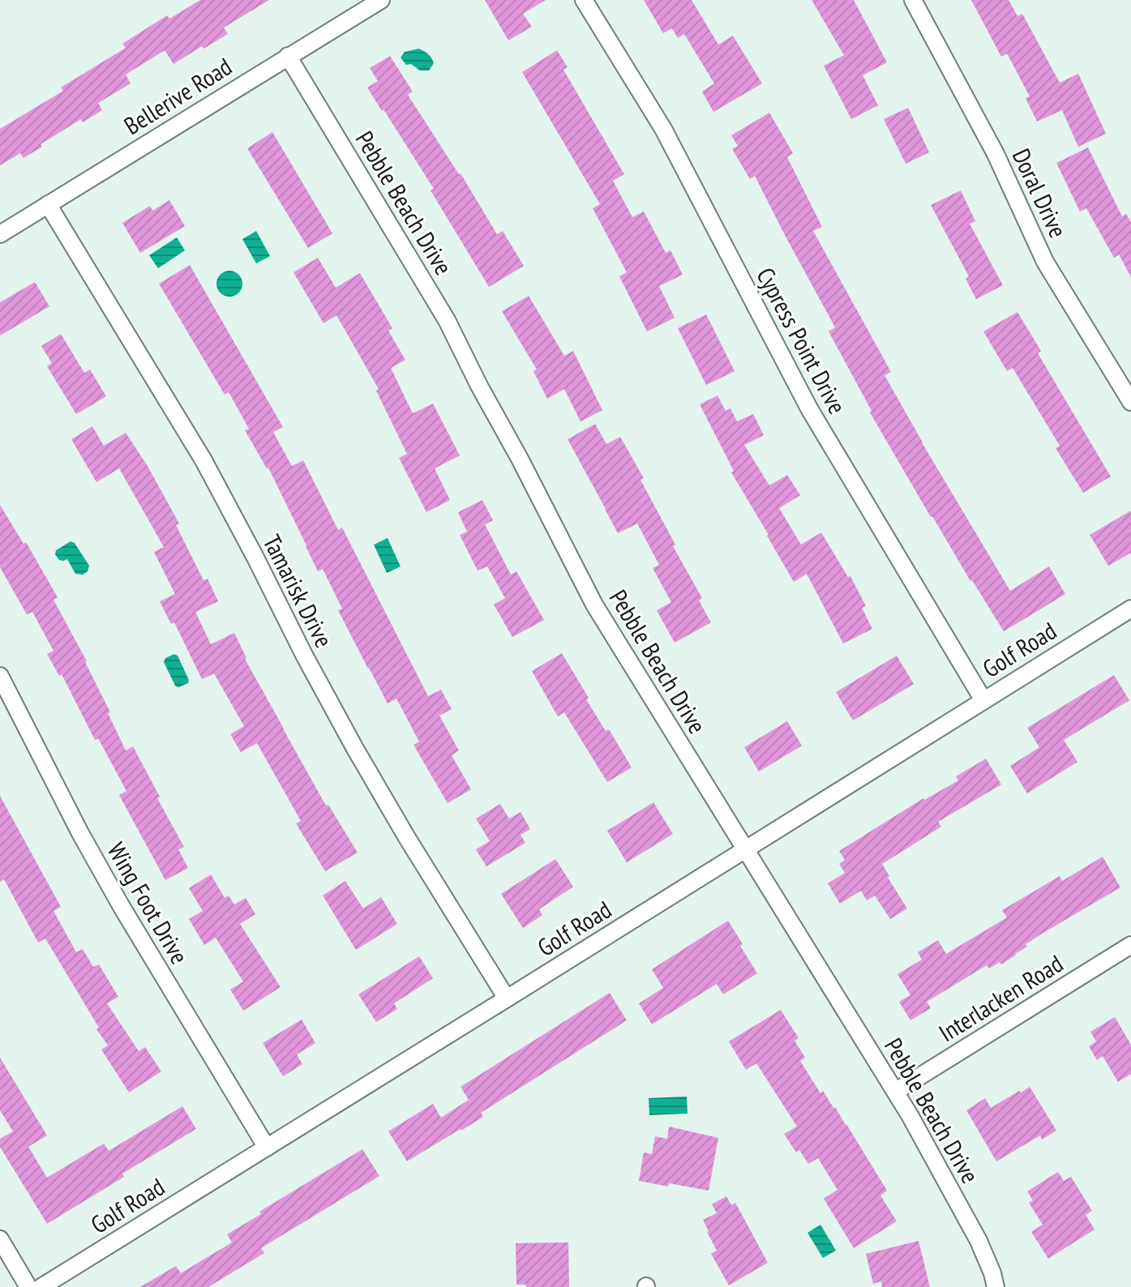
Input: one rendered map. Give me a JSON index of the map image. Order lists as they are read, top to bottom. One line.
{"streets":{"street":["Bellerive Road","Doral Drive","Pebble Beach Drive","Cypress Point Drive","Tamarisk Drive","Golf Road","Wing Foot Drive","Interlacken Road"]},"crossings":[["Bellerive Road","Pebble Beach Drive"],["Bellerive Road","Tamarisk Drive"],["Pebble Beach Drive","Golf Road"],["Pebble Beach Drive","Interlacken Road"],["Cypress Point Drive","Golf Road"],["Tamarisk Drive","Golf Road"],["Golf Road","Wing Foot Drive"]]}
